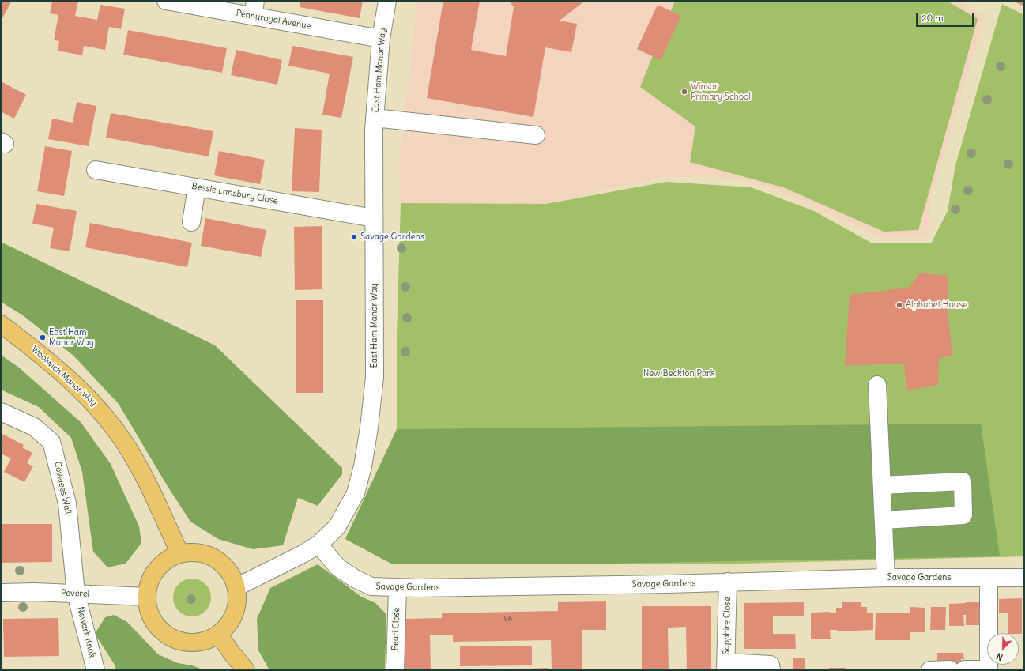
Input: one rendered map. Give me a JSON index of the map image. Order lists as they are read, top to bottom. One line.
{"streets":{"main road":["Woolwich Manor Way"],"street":["Pennyroyal Avenue","East Ham Manor Way","Bessie Lansbury Close","Covelees Wall","Savage Gardens","Peverel","Sapphire Close","Pearl Close","Newark Knok"]},"crossings":[["Pennyroyal Avenue","East Ham Manor Way"],["East Ham Manor Way","Bessie Lansbury Close"],["East Ham Manor Way","Woolwich Manor Way"],["East Ham Manor Way","Savage Gardens"],["East Ham Manor Way","Peverel"],["Woolwich Manor Way","Peverel"],["Covelees Wall","Peverel"],["Covelees Wall","Newark Knok"],["Savage Gardens","Sapphire Close"],["Savage Gardens","Pearl Close"],["Peverel","Newark Knok"]],"parks":["New Beckton Park"],"places":["Winsor Primary School","Savage Gardens","Alphabet House","East Ham Manor Way"],"house_numbers":["96"],"scale_bar":"20 m","north":"bottom left"}
